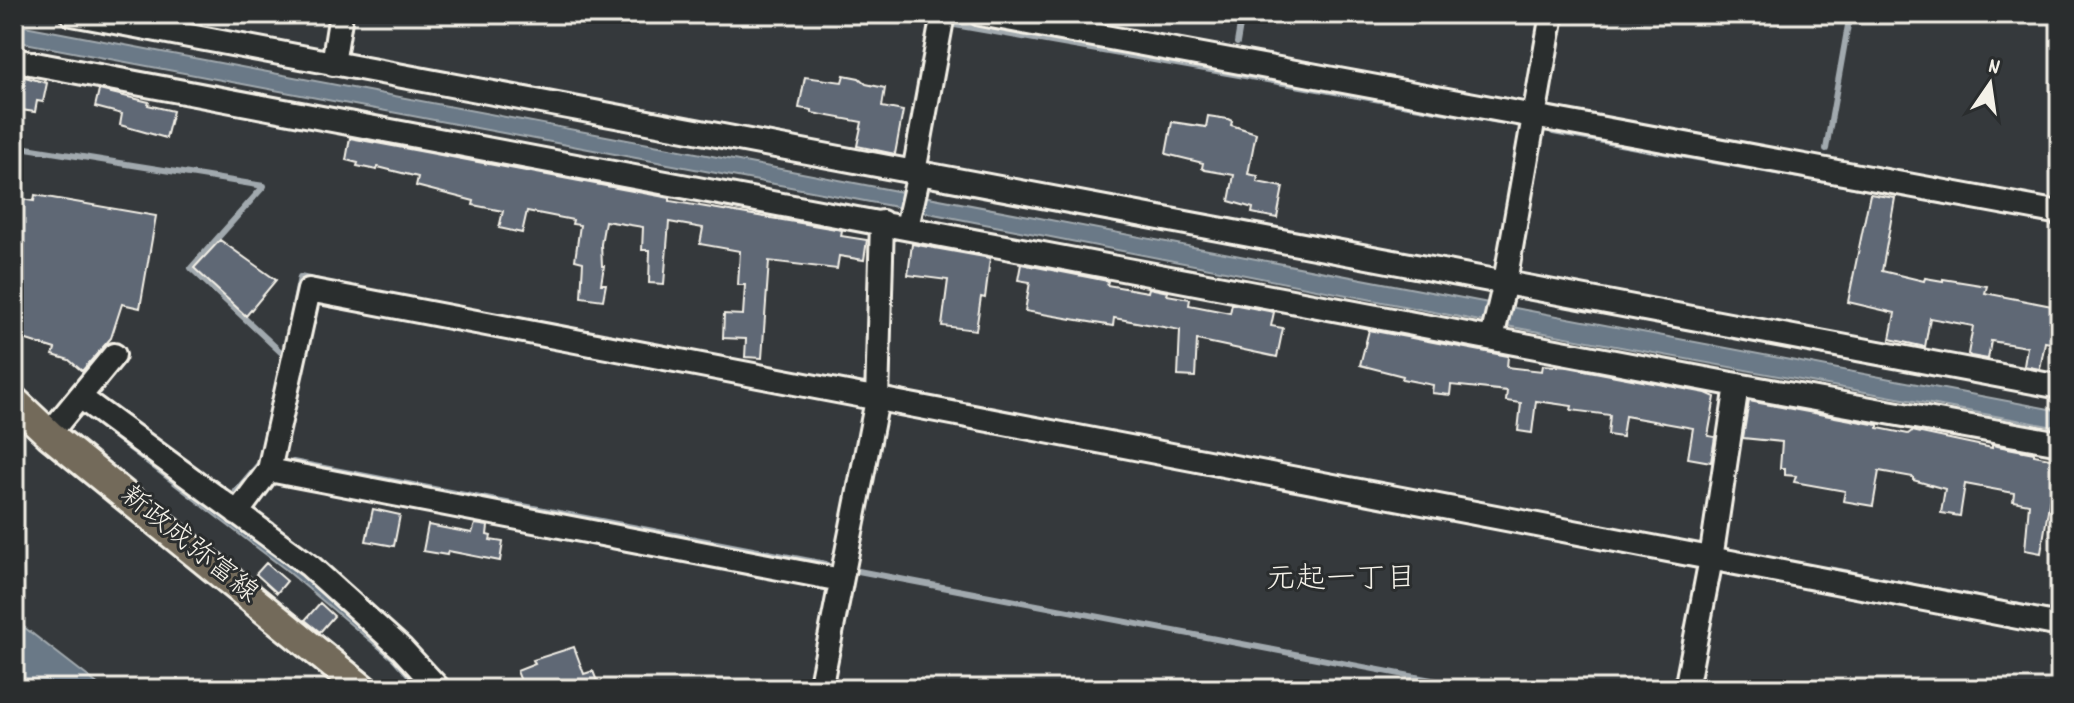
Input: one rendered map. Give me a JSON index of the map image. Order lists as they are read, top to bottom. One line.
{"streets":{"main road":["新政成弥富線"]},"districts":["元起一丁目"],"north":"top"}
